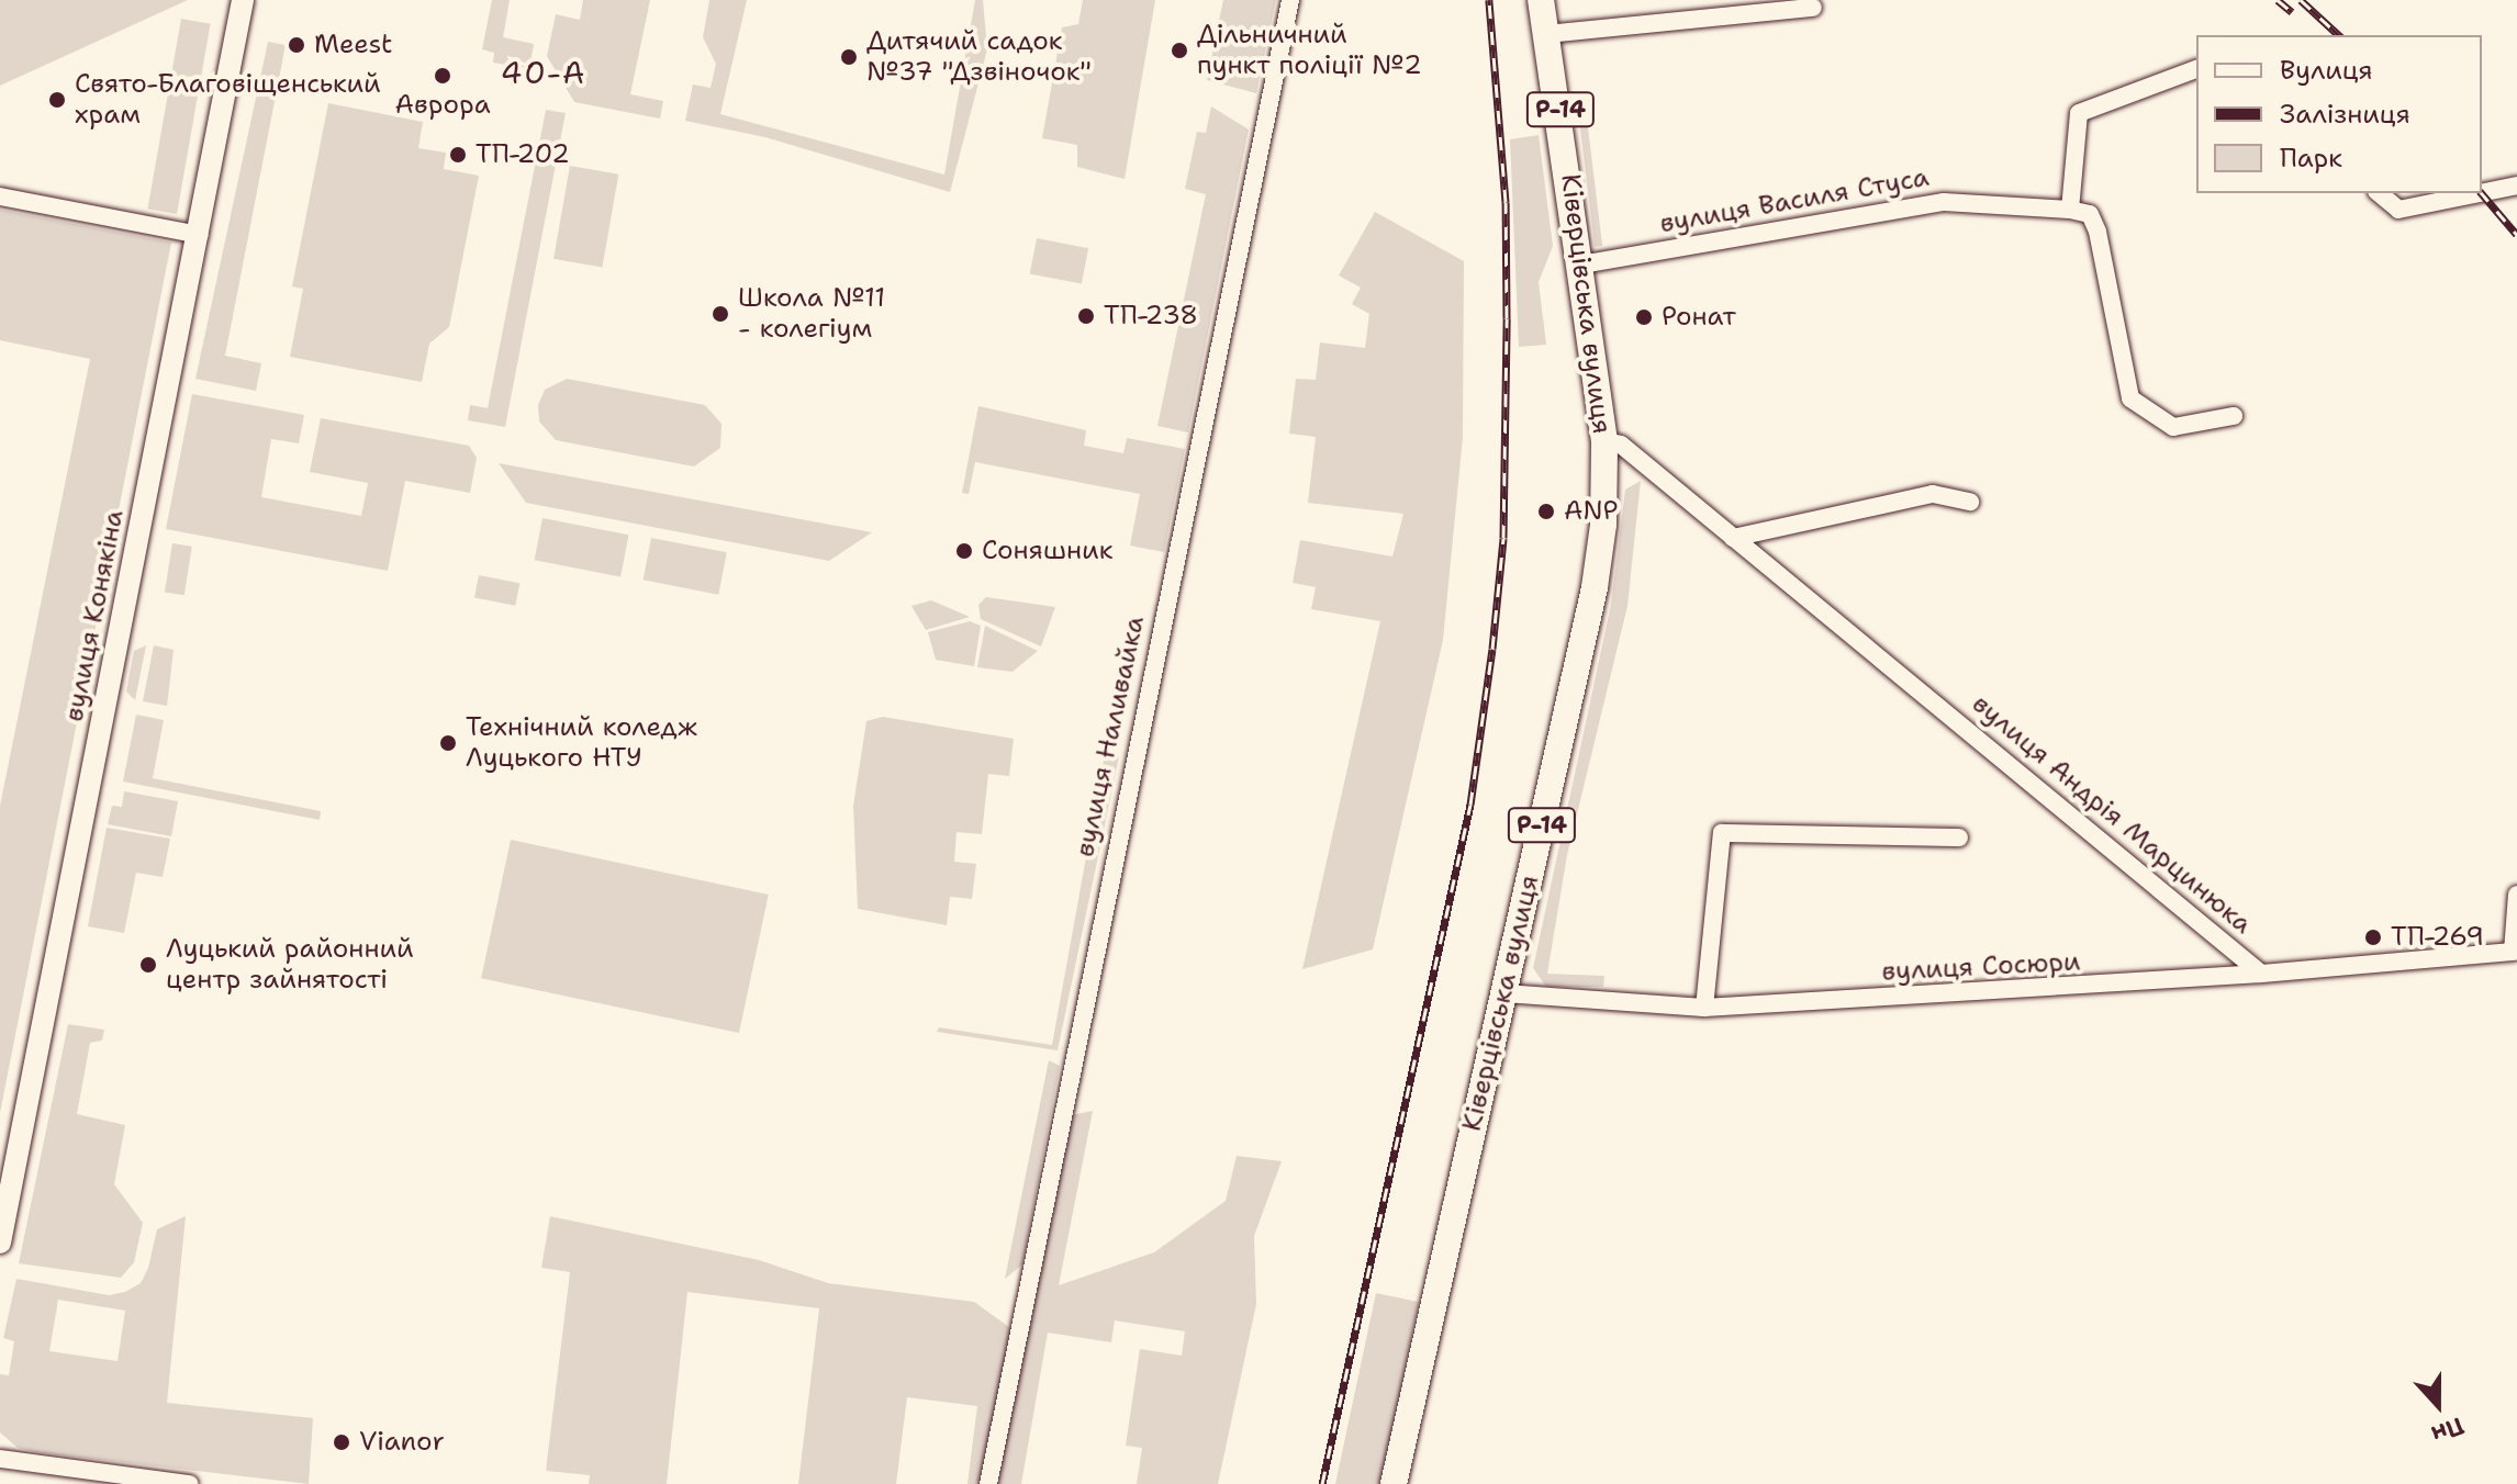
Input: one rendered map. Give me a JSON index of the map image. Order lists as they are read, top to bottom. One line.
{"streets":{"main road":["Р-14","Ківерцівська вулиця"],"street":["вулиця Василя Стуса","вулиця Конякіна","вулиця Наливайка","вулиця Андрія Марцинюка","вулиця Сосюри"]},"crossings":[["вулиця Василя Стуса","Ківерцівська вулиця"],["Ківерцівська вулиця","вулиця Андрія Марцинюка"],["Ківерцівська вулиця","вулиця Сосюри"],["вулиця Андрія Марцинюка","вулиця Сосюри"]],"districts":["40-А"],"places":["Meest","Дільничний пункт поліції №2","Дитячий садок №37 \"Дзвіночок\"","Аврора","Свято-Благовіщенський храм","ТП-202","Школа №11 - колегіум","ТП-238","Ронат","ANP","Соняшник","Технічний коледж Луцького НТУ","ТП-269","Луцький районний центр зайнятості","Vianor"],"legend":["Вулиця","Залізниця","Парк"],"north":"bottom"}
